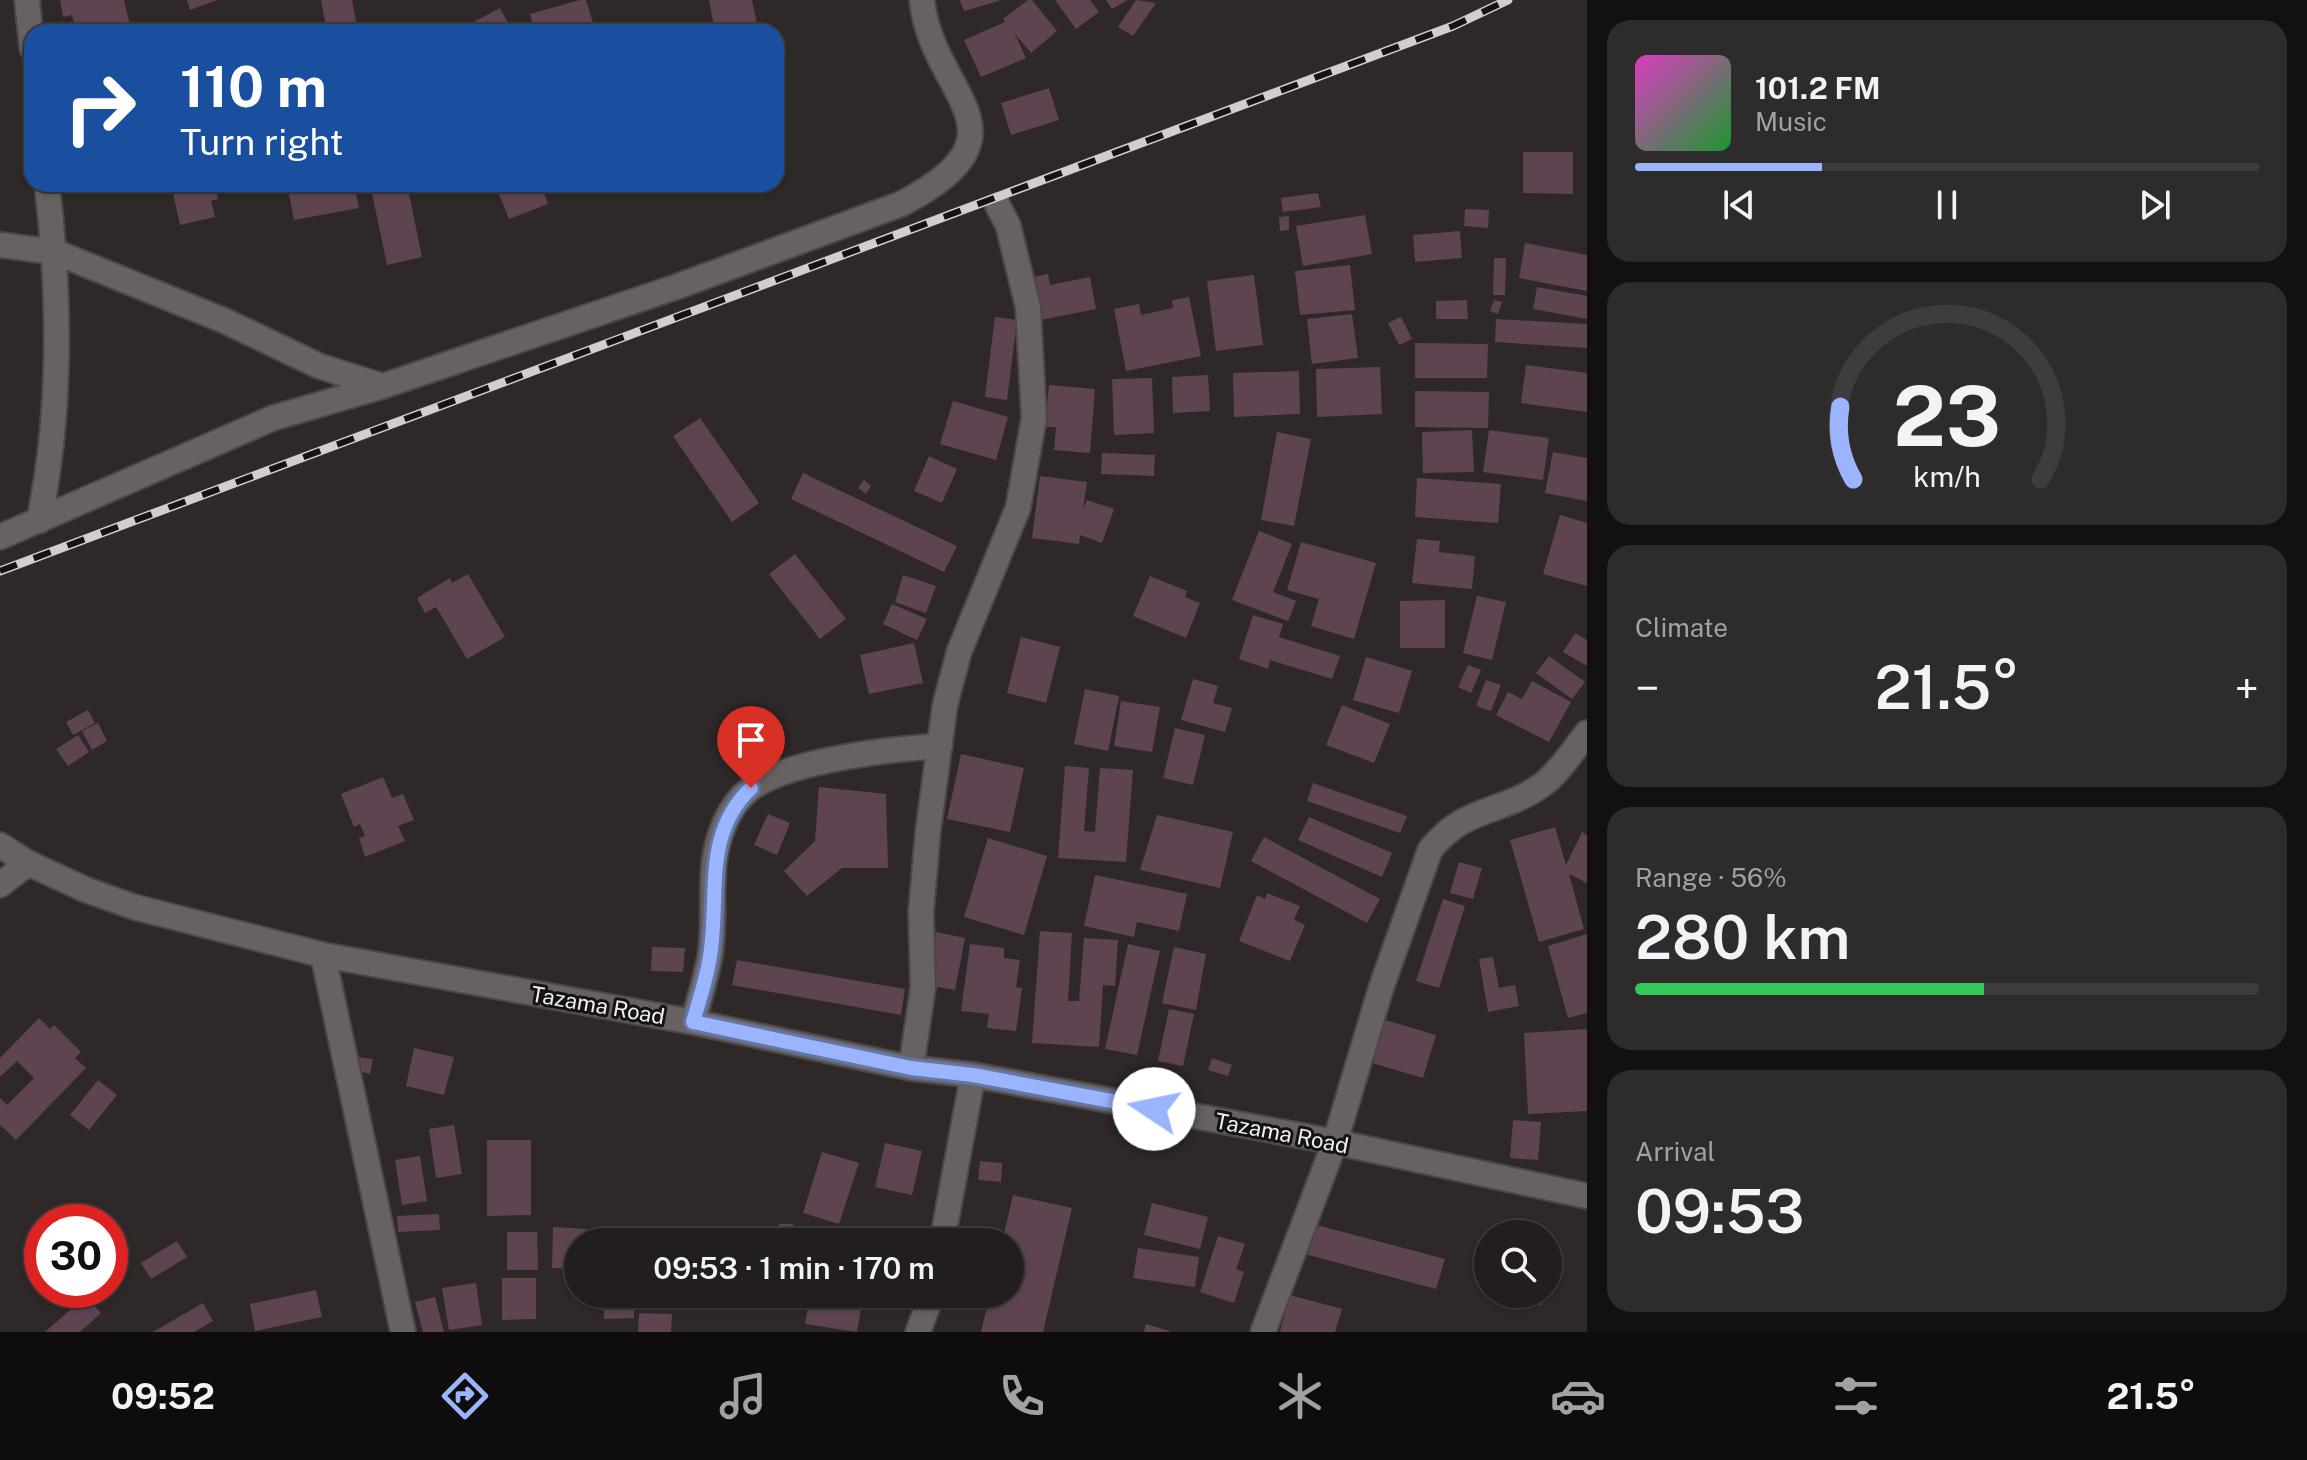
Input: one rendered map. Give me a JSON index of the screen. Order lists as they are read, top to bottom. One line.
{"streets":{"street":["Tazama Road"]},"page":{"turn":["110 m","Turn right"],"song":["101.2 FM","Music"],"tile":["Climate",["Range · 56%","280 km"],["Arrival","09:53"]],"heat":["−","21.5°","+"],"limit":"30","trip":"09:53 · 1 min · 170 m","tabs":["09:52","21.5°"],"gauge":["23","km/h"]}}
